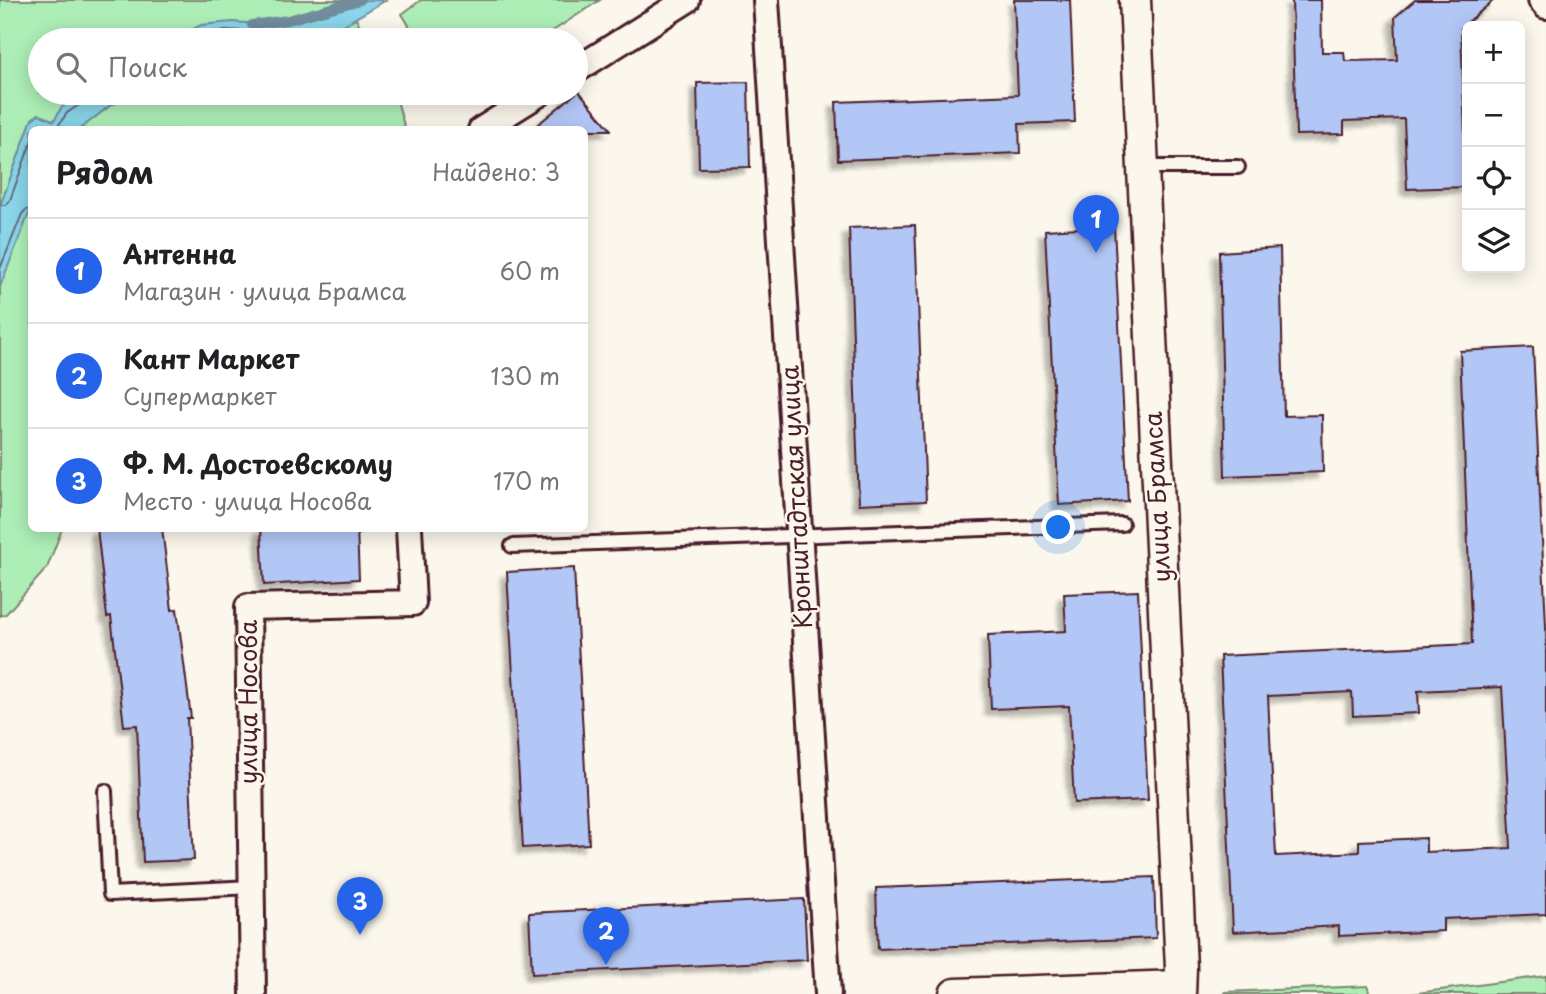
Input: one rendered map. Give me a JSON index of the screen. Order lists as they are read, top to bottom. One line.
{"streets":{"street":["Кронштадтская улица","улица Брамса","улица Носова"]},"page":{"map_buttons":["+","−"],"search":"Поиск","heading":["Рядом","Найдено: 3"],"pins":["1","3","2"],"list":[{"mark":"1","name":"Антенна","note":"Магазин · улица Брамса","value":"60 m"},{"mark":"2","name":"Кант Маркет","note":"Супермаркет","value":"130 m"},{"mark":"3","name":"Ф. М. Достоевскому","note":"Место · улица Носова","value":"170 m"}]}}
